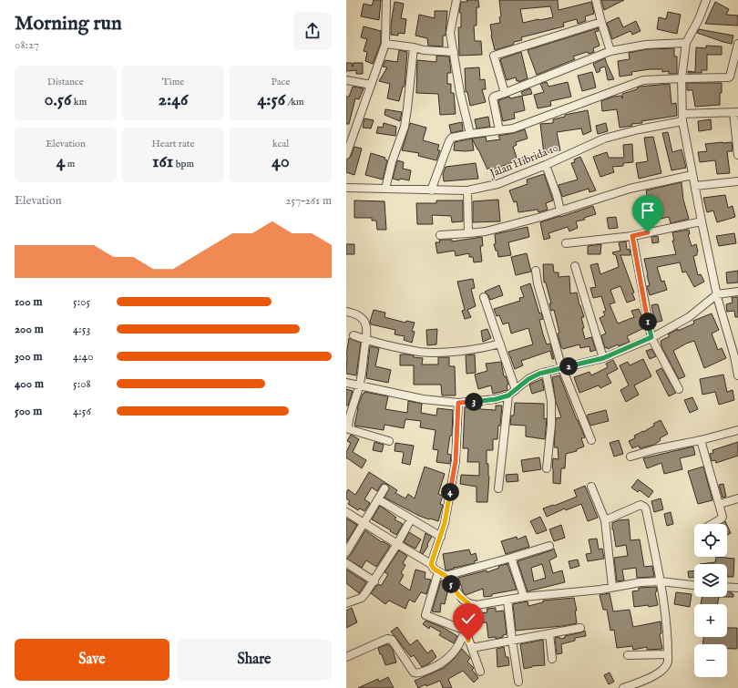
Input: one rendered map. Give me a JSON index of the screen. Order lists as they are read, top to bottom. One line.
{"streets":{"street":["Jalan Hibrida 10"]},"page":{"heading":["Morning run","08:27"],"stats":[["Distance","0.56 km"],["Time","2:46"],["Pace","4:56 /km"],["Elevation","4 m"],["Heart rate","161 bpm"],["kcal","40"]],"chart":["Elevation","257–261 m"],"list":[{"name":"100 m","note":"5:05"},{"name":"200 m","note":"4:53"},{"name":"300 m","note":"4:40"},{"name":"400 m","note":"5:08"},{"name":"500 m","note":"4:56"}],"pins":["1","2","3","4","5"],"map_buttons":["+","−"],"buttons":["Save","Share"]}}
